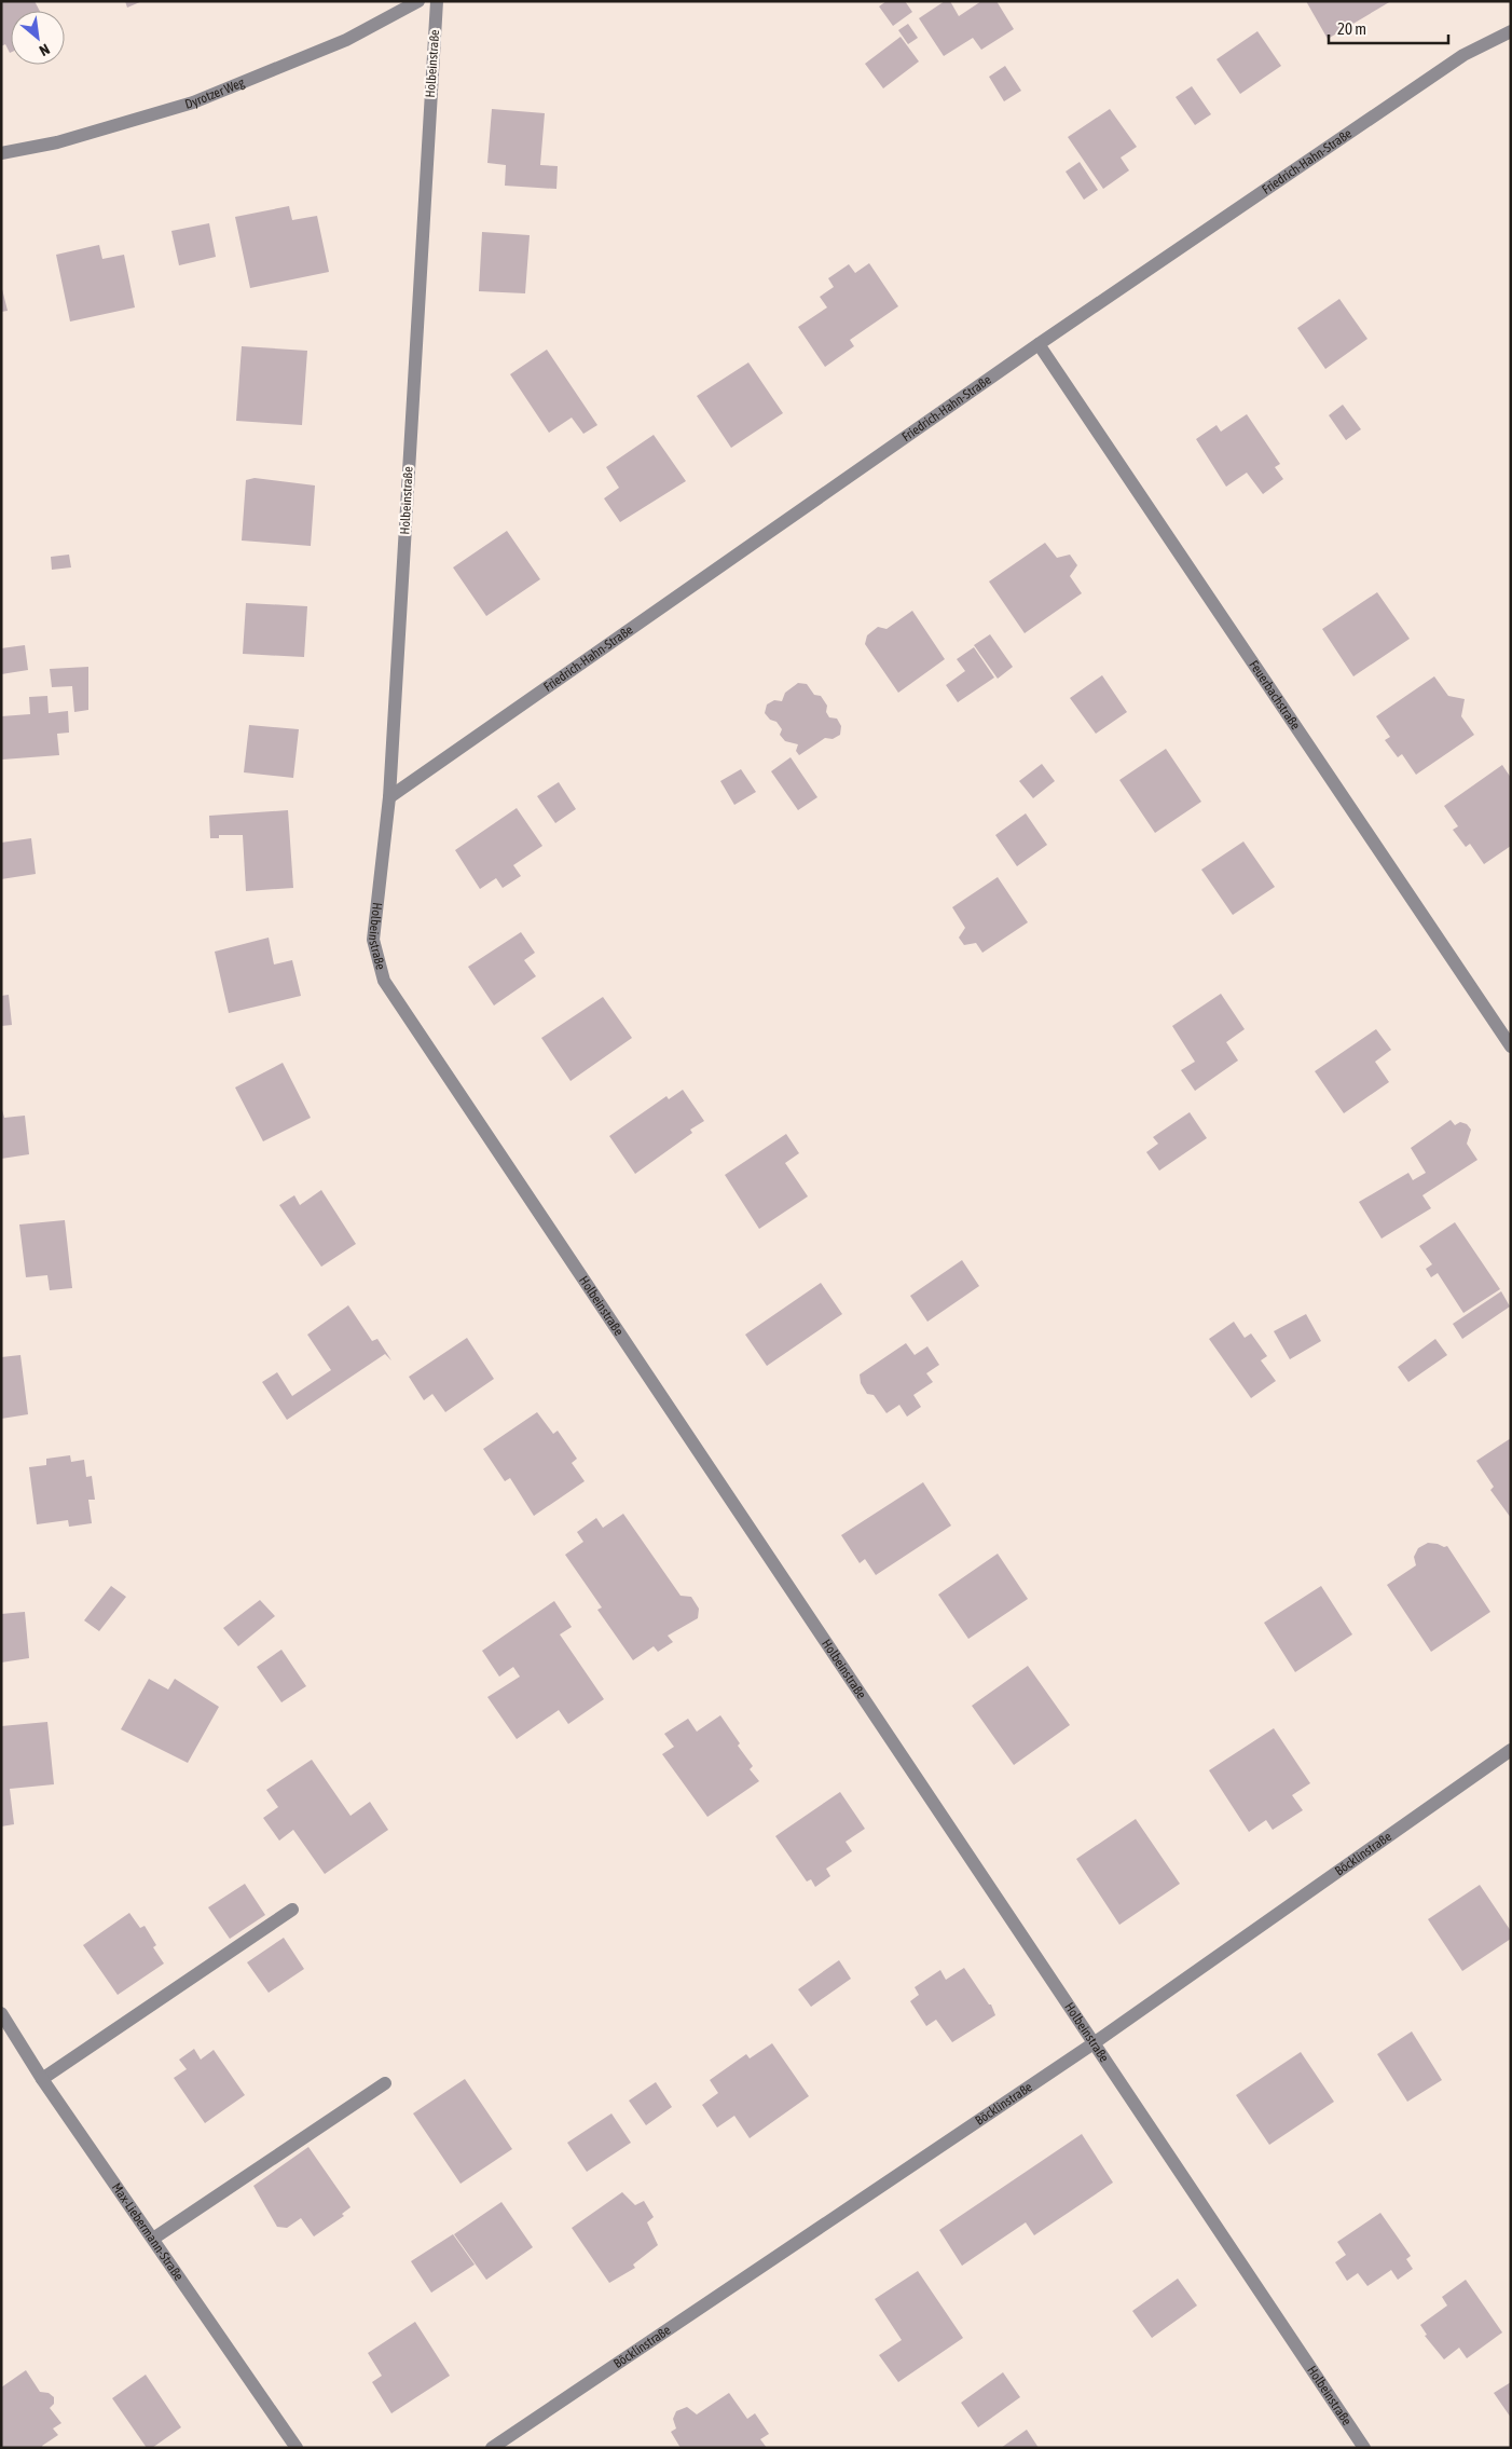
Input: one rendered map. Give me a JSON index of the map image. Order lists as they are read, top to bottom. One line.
{"streets":{"street":["Holbeinstraße","Dyrotzer Weg","Friedrich-Hahn-Straße","Feuerbachstraße","Böcklinstraße","Max-Liebermann-Straße"]},"crossings":[["Holbeinstraße","Friedrich-Hahn-Straße"],["Holbeinstraße","Böcklinstraße"],["Friedrich-Hahn-Straße","Feuerbachstraße"]],"scale_bar":"20 m","north":"bottom right"}
